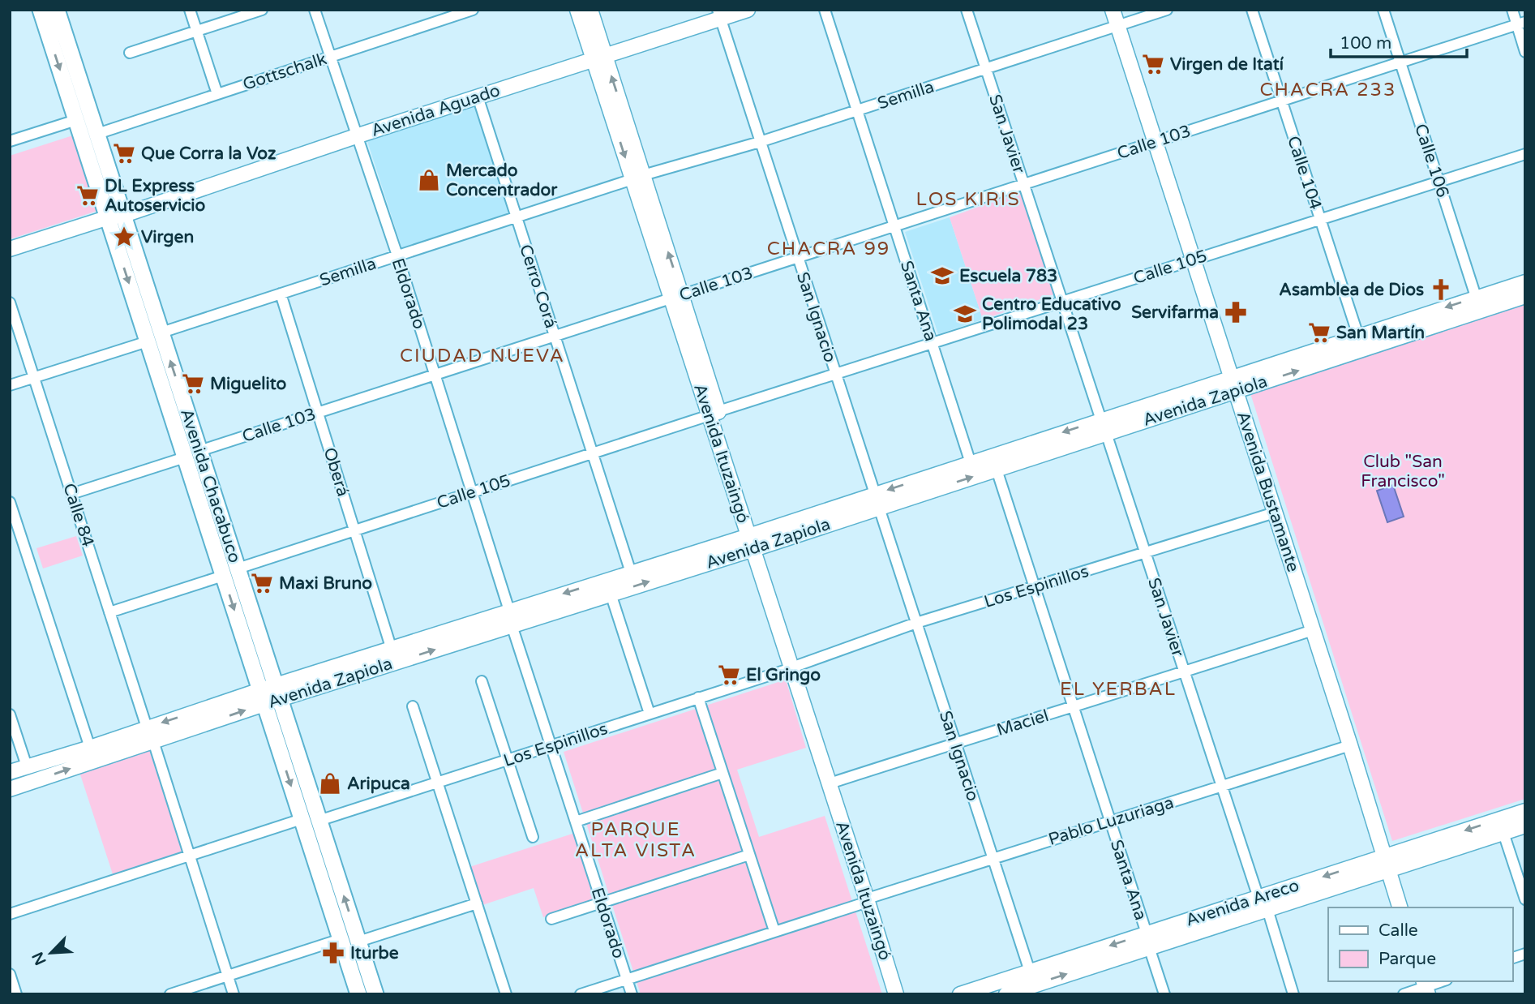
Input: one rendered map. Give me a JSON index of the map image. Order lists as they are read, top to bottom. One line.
{"streets":{"main road":["Avenida Aguado","Avenida Zapiola","Avenida Ituzaingó","Avenida Chacabuco","Avenida Bustamante","Avenida Areco"],"street":["Gottschalk","Semilla","San Javier","Calle 103","Calle 106","Calle 104","Calle 105","Cerro Corá","Eldorado","Santa Ana","San Ignacio","Oberá","Calle 84","Los Espinillos","Maciel","Pablo Luzuriaga"]},"crossings":[["Gottschalk","Eldorado"],["Gottschalk","Avenida Chacabuco"],["Semilla","San Javier"],["Semilla","Cerro Corá"],["Semilla","Eldorado"],["Semilla","Santa Ana"],["Semilla","San Ignacio"],["Semilla","Avenida Ituzaingó"],["Semilla","Oberá"],["Semilla","Avenida Chacabuco"],["Semilla","Avenida Bustamante"],["Semilla","Calle 84"],["Avenida Aguado","Cerro Corá"],["Avenida Aguado","Eldorado"],["Avenida Aguado","San Ignacio"],["Avenida Aguado","Avenida Ituzaingó"],["Avenida Aguado","Avenida Chacabuco"],["San Javier","Calle 103"],["San Javier","Calle 105"],["San Javier","Avenida Zapiola"],["San Javier","Los Espinillos"],["San Javier","Maciel"],["San Javier","Pablo Luzuriaga"],["San Javier","Avenida Areco"],["Calle 103","Calle 106"],["Calle 103","Calle 104"],["Calle 103","Cerro Corá"],["Calle 103","Eldorado"],["Calle 103","Santa Ana"],["Calle 103","San Ignacio"],["Calle 103","Avenida Ituzaingó"],["Calle 103","Oberá"],["Calle 103","Avenida Chacabuco"],["Calle 103","Avenida Bustamante"],["Calle 103","Calle 84"],["Calle 106","Calle 105"],["Calle 106","Avenida Zapiola"],["Calle 104","Calle 105"],["Calle 104","Avenida Zapiola"],["Calle 105","Cerro Corá"],["Calle 105","Eldorado"],["Calle 105","Santa Ana"],["Calle 105","San Ignacio"],["Calle 105","Avenida Ituzaingó"],["Calle 105","Oberá"],["Calle 105","Avenida Chacabuco"],["Calle 105","Avenida Bustamante"],["Calle 105","Calle 84"],["Cerro Corá","Avenida Zapiola"],["Eldorado","Avenida Zapiola"],["Eldorado","Los Espinillos"],["Eldorado","Pablo Luzuriaga"],["Santa Ana","Avenida Zapiola"],["Santa Ana","Los Espinillos"],["Santa Ana","Maciel"],["Santa Ana","Pablo Luzuriaga"],["Santa Ana","Avenida Areco"],["San Ignacio","Avenida Zapiola"],["San Ignacio","Los Espinillos"],["San Ignacio","Maciel"],["San Ignacio","Pablo Luzuriaga"],["San Ignacio","Avenida Areco"],["Avenida Zapiola","Avenida Ituzaingó"],["Avenida Zapiola","Oberá"],["Avenida Zapiola","Avenida Chacabuco"],["Avenida Zapiola","Avenida Bustamante"],["Avenida Zapiola","Calle 84"],["Avenida Ituzaingó","Los Espinillos"],["Avenida Ituzaingó","Maciel"],["Avenida Ituzaingó","Pablo Luzuriaga"],["Avenida Chacabuco","Los Espinillos"],["Avenida Bustamante","Los Espinillos"],["Avenida Bustamante","Maciel"],["Avenida Bustamante","Pablo Luzuriaga"],["Avenida Bustamante","Avenida Areco"]],"districts":["CHACRA 233","LOS KIRIS","CHACRA 99","CIUDAD NUEVA","EL YERBAL","PARQUE ALTA VISTA"],"parks":["Club \"San Francisco\""],"places":{"supermarket":["Virgen de Itatí","Que Corra la Voz","DL Express Autoservicio","San Martín","Miguelito","Maxi Bruno","El Gringo"],"shop":["Mercado Concentrador","Aripuca"],"place":["Virgen"],"school or university":["Escuela 783","Centro Educativo Polimodal 23"],"church":["Asamblea de Dios"],"pharmacy":["Servifarma","Iturbe"]},"legend":["Calle","Parque"],"scale_bar":"100 m","north":"bottom left"}
